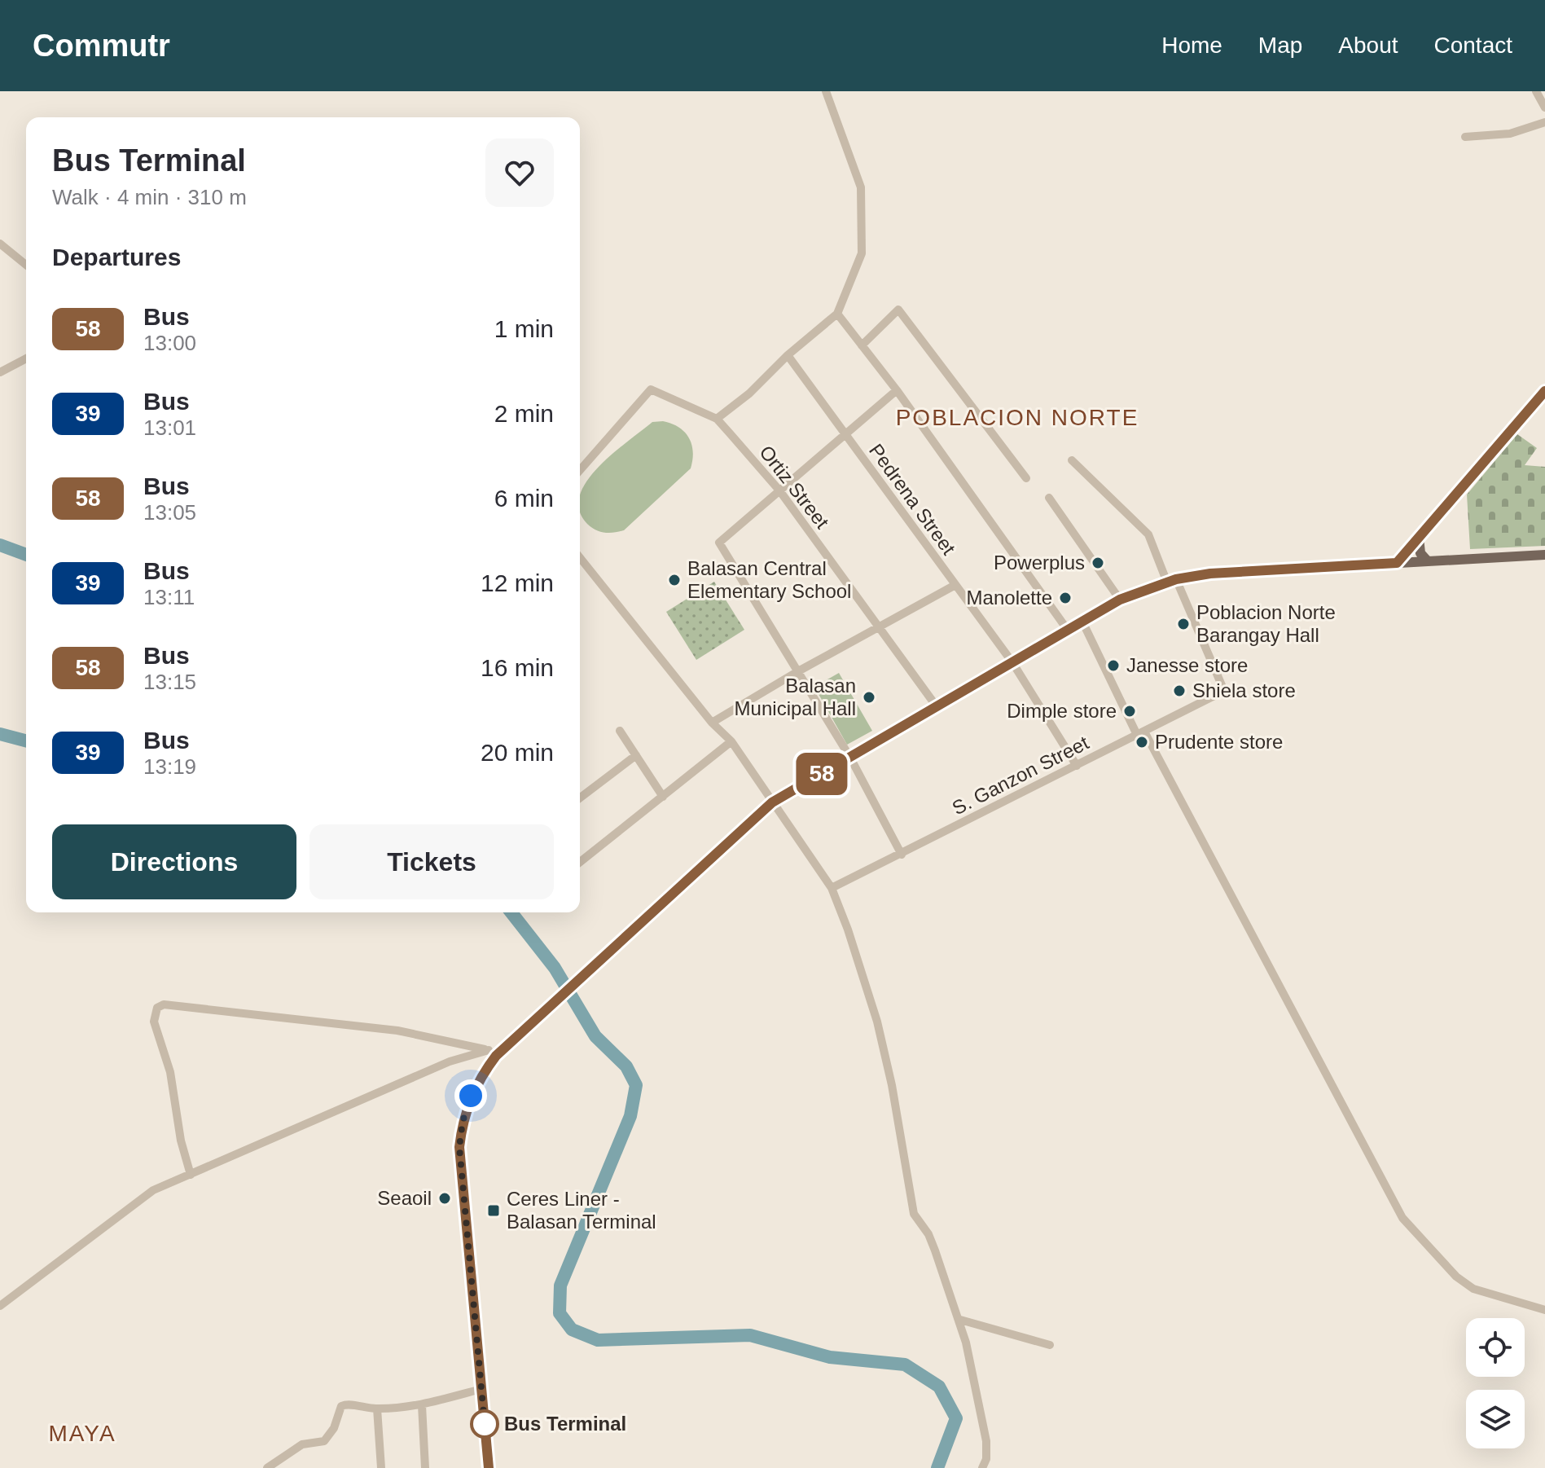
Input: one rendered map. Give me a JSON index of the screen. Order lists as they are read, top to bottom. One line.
{"streets":{"street":["Ortiz Street","Pedrena Street","S. Ganzon Street"]},"crossings":[["Pedrena Street","S. Ganzon Street"]],"districts":["POBLACION NORTE","MAYA"],"places":{"other":["Powerplus","Balasan Central Elementary School","Manolette","Poblacion Norte Barangay Hall","Janesse store","Shiela store","Balasan Municipal Hall","Dimple store","Prudente store","Seaoil","Bus Terminal"],"transit":["Ceres Liner - Balasan Terminal"]},"lines":["bus line 58"],"page":{"header":"Commutr","nav":["Home","Map","About","Contact"],"on_map":"58","heading":[["Bus Terminal","Walk · 4 min · 310 m"],"Departures"],"list":[{"mark":"58","name":"Bus","note":"13:00","value":"1 min"},{"mark":"39","name":"Bus","note":"13:01","value":"2 min"},{"mark":"58","name":"Bus","note":"13:05","value":"6 min"},{"mark":"39","name":"Bus","note":"13:11","value":"12 min"},{"mark":"58","name":"Bus","note":"13:15","value":"16 min"},{"mark":"39","name":"Bus","note":"13:19","value":"20 min"}],"buttons":["Directions","Tickets"]}}
